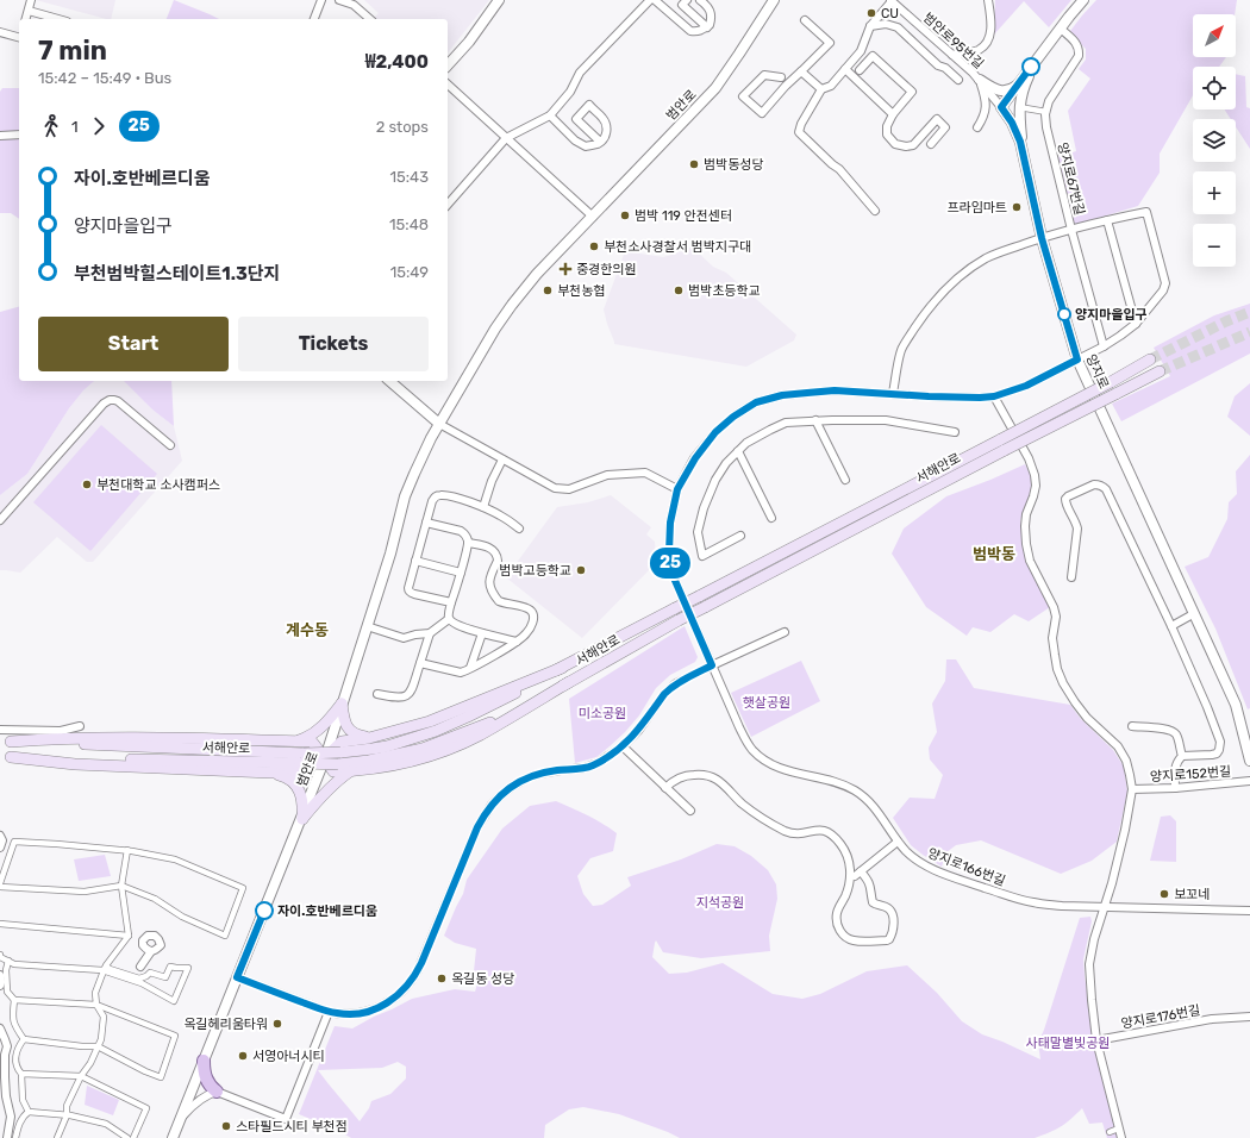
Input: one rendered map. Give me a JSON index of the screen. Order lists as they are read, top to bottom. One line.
{"streets":{"main road":["서해안로"],"street":["범안로95번길","범안로","양지로67번길","양지로","양지로152번길","양지로166번길","양지로176번길"]},"crossings":[["범안로95번길","양지로"],["양지로67번길","양지로166번길"],["양지로","양지로166번길"]],"districts":["범박동","계수동"],"parks":["햇살공원","미소공원","지석공원","사태말별빛공원"],"places":{"other":["CU","범박동성당","프라임마트","범박 119 안전센터","부천소사경찰서 범박지구대","부천농협","범박초등학교","양지마을입구","부천대학교 소사캠퍼스","범박고등학교","보꼬네","자이.호반베르디움","옥길동 성당","옥길헤리움타워","서영아너시티","스타필드시티 부천점"],"health":["중경한의원"]},"lines":["bus line 25"],"north":"top right","page":{"on_map":"25","map_buttons":["+","−"],"heading":["7 min","15:42 – 15:49 · Bus","₩2,400"],"legs":["1","25","2 stops"],"list":[{"name":"자이.호반베르디움","value":"15:43"},{"name":"양지마을입구","value":"15:48"},{"name":"부천범박힐스테이트1.3단지","value":"15:49"}],"buttons":["Start","Tickets"]}}
